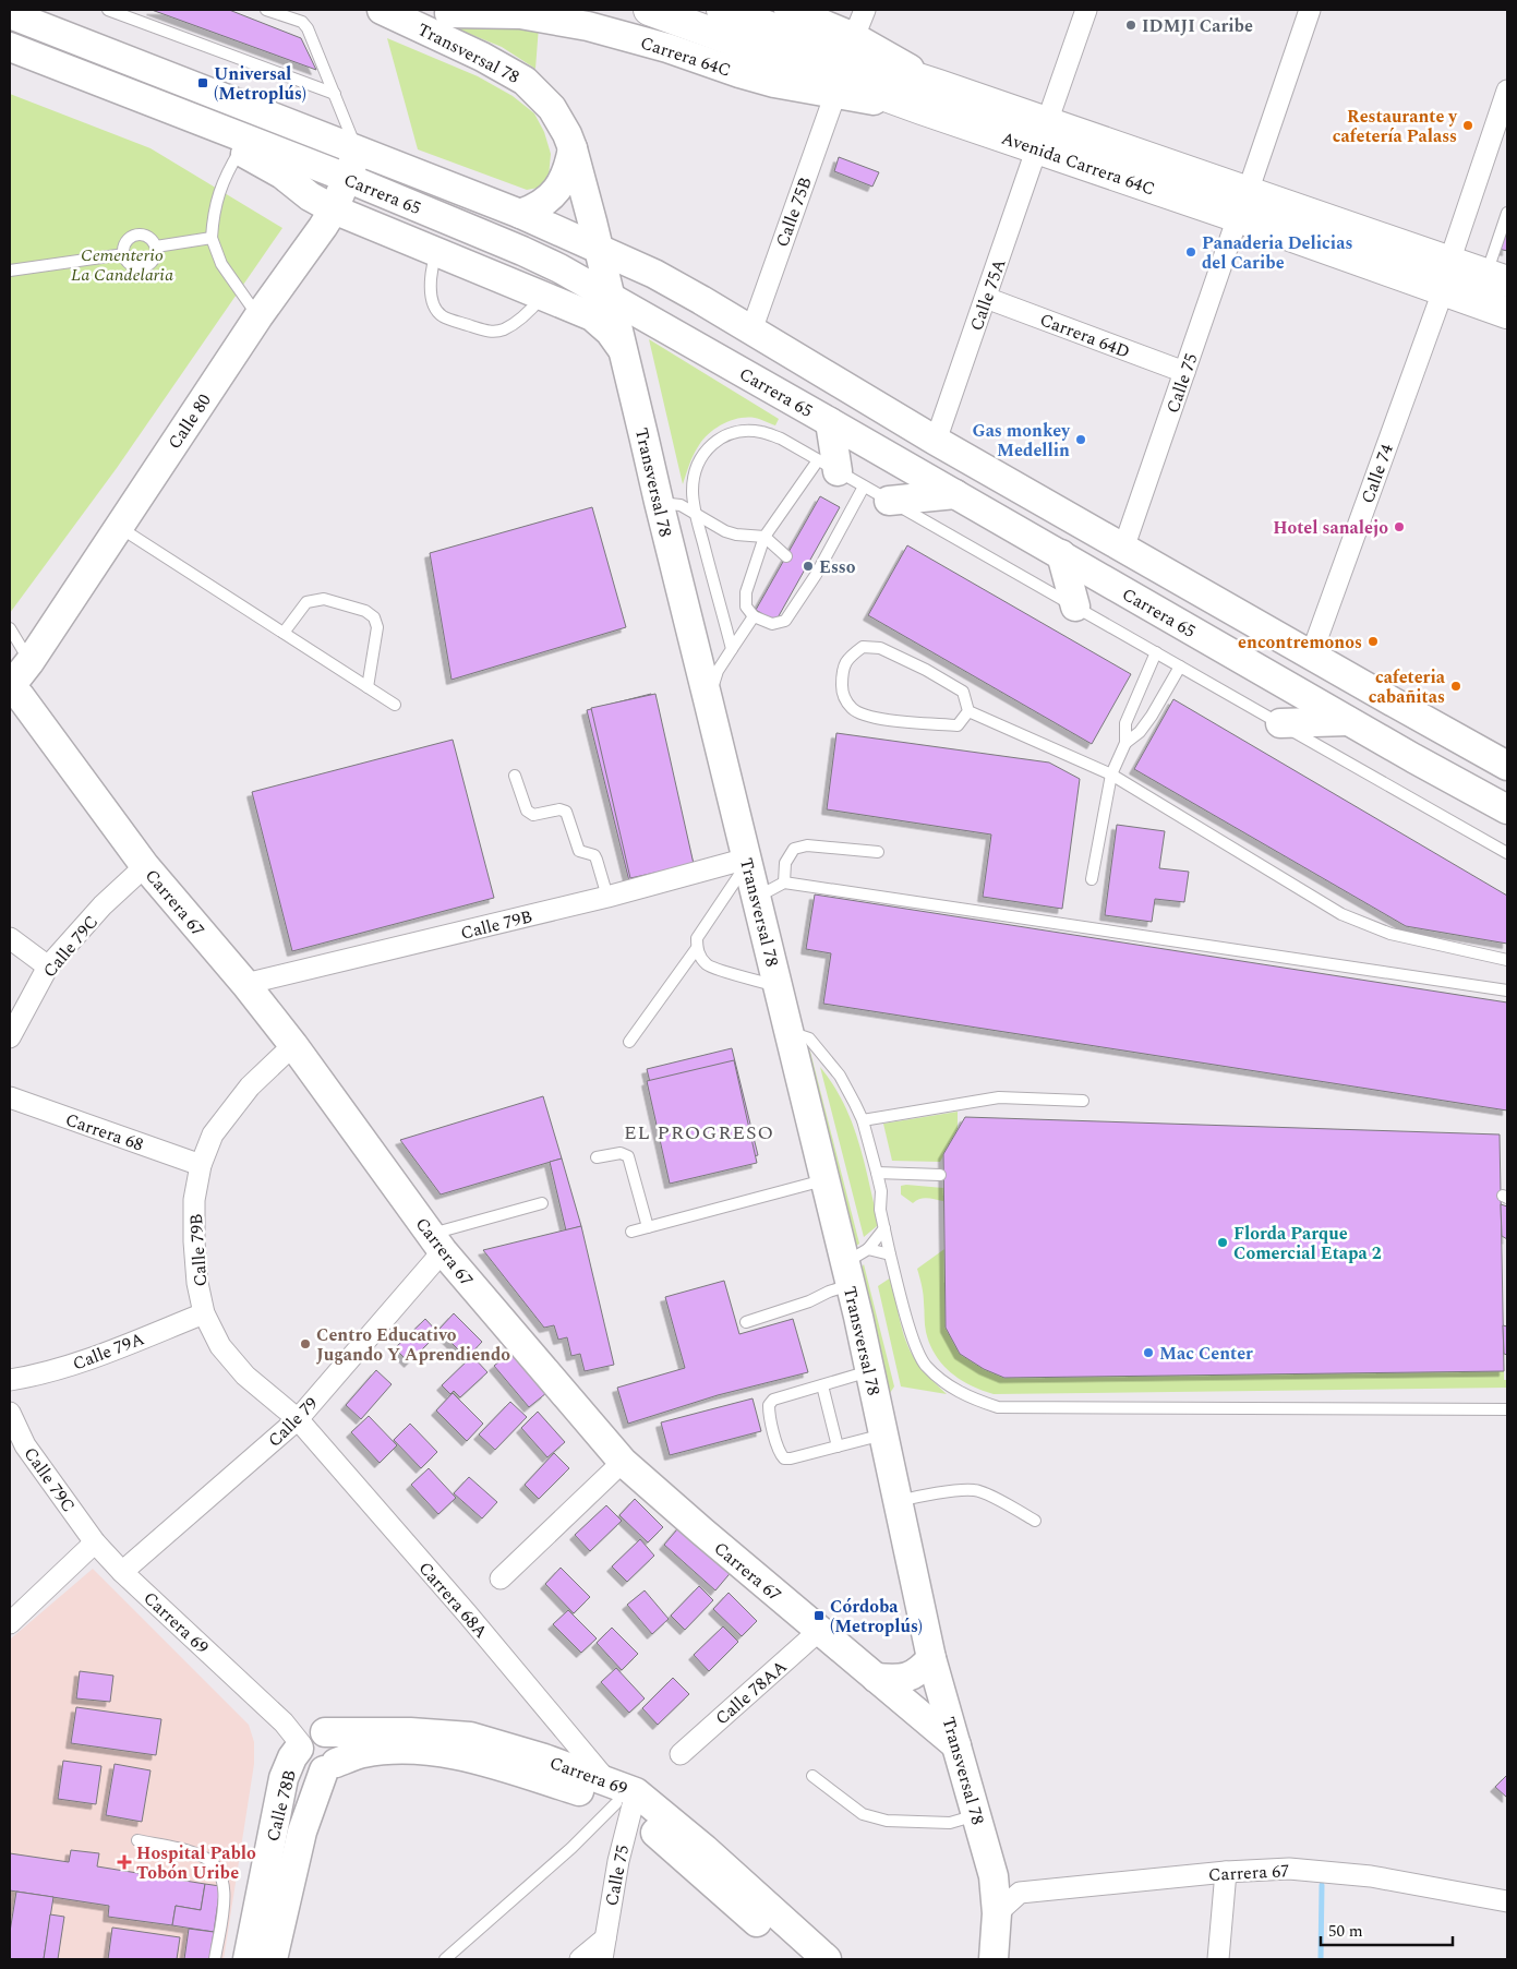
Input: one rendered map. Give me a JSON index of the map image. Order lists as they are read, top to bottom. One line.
{"streets":{"main road":["Transversal 78","Carrera 64C","Avenida Carrera 64C","Carrera 65","Calle 80","Carrera 67","Carrera 69","Calle 78B"],"street":["Calle 75B","Calle 75A","Carrera 64D","Calle 75","Calle 74","Calle 79B","Calle 79C","Carrera 68","Calle 79A","Calle 79","Carrera 68A","Calle 78AA"]},"crossings":[["Transversal 78","Carrera 65"],["Transversal 78","Carrera 67"],["Transversal 78","Calle 79B"],["Carrera 64C","Avenida Carrera 64C"],["Carrera 64C","Calle 75B"],["Avenida Carrera 64C","Calle 75A"],["Avenida Carrera 64C","Calle 75"],["Avenida Carrera 64C","Calle 74"],["Carrera 65","Calle 75B"],["Carrera 65","Calle 75A"],["Carrera 65","Calle 75"],["Carrera 65","Calle 80"],["Carrera 65","Calle 74"],["Calle 75A","Carrera 64D"],["Carrera 64D","Calle 75"],["Calle 75","Carrera 68A"],["Calle 75","Carrera 69"],["Calle 80","Carrera 67"],["Carrera 67","Calle 79B"],["Carrera 67","Calle 79C"],["Carrera 67","Calle 79"],["Carrera 67","Calle 78AA"],["Calle 79B","Carrera 68"],["Calle 79B","Calle 79A"],["Calle 79B","Calle 79"],["Calle 79B","Carrera 68A"],["Calle 79C","Carrera 69"],["Calle 79","Carrera 68A"],["Calle 79","Carrera 69"],["Carrera 68A","Carrera 69"],["Carrera 69","Calle 78B"]],"districts":["EL PROGRESO"],"parks":["Cementerio La Candelaria"],"places":{"other":["IDMJI Caribe","Restaurante y cafetería Palass","Panaderia Delicias del Caribe","Gas monkey Medellin","Hotel sanalejo","Esso","encontremonos","cafeteria cabañitas","Florda Parque Comercial Etapa 2","Centro Educativo Jugando Y Aprendiendo","Mac Center"],"transit":["Universal (Metroplús)","Córdoba (Metroplús)"],"health":["Hospital Pablo Tobón Uribe"]},"scale_bar":"50 m"}
